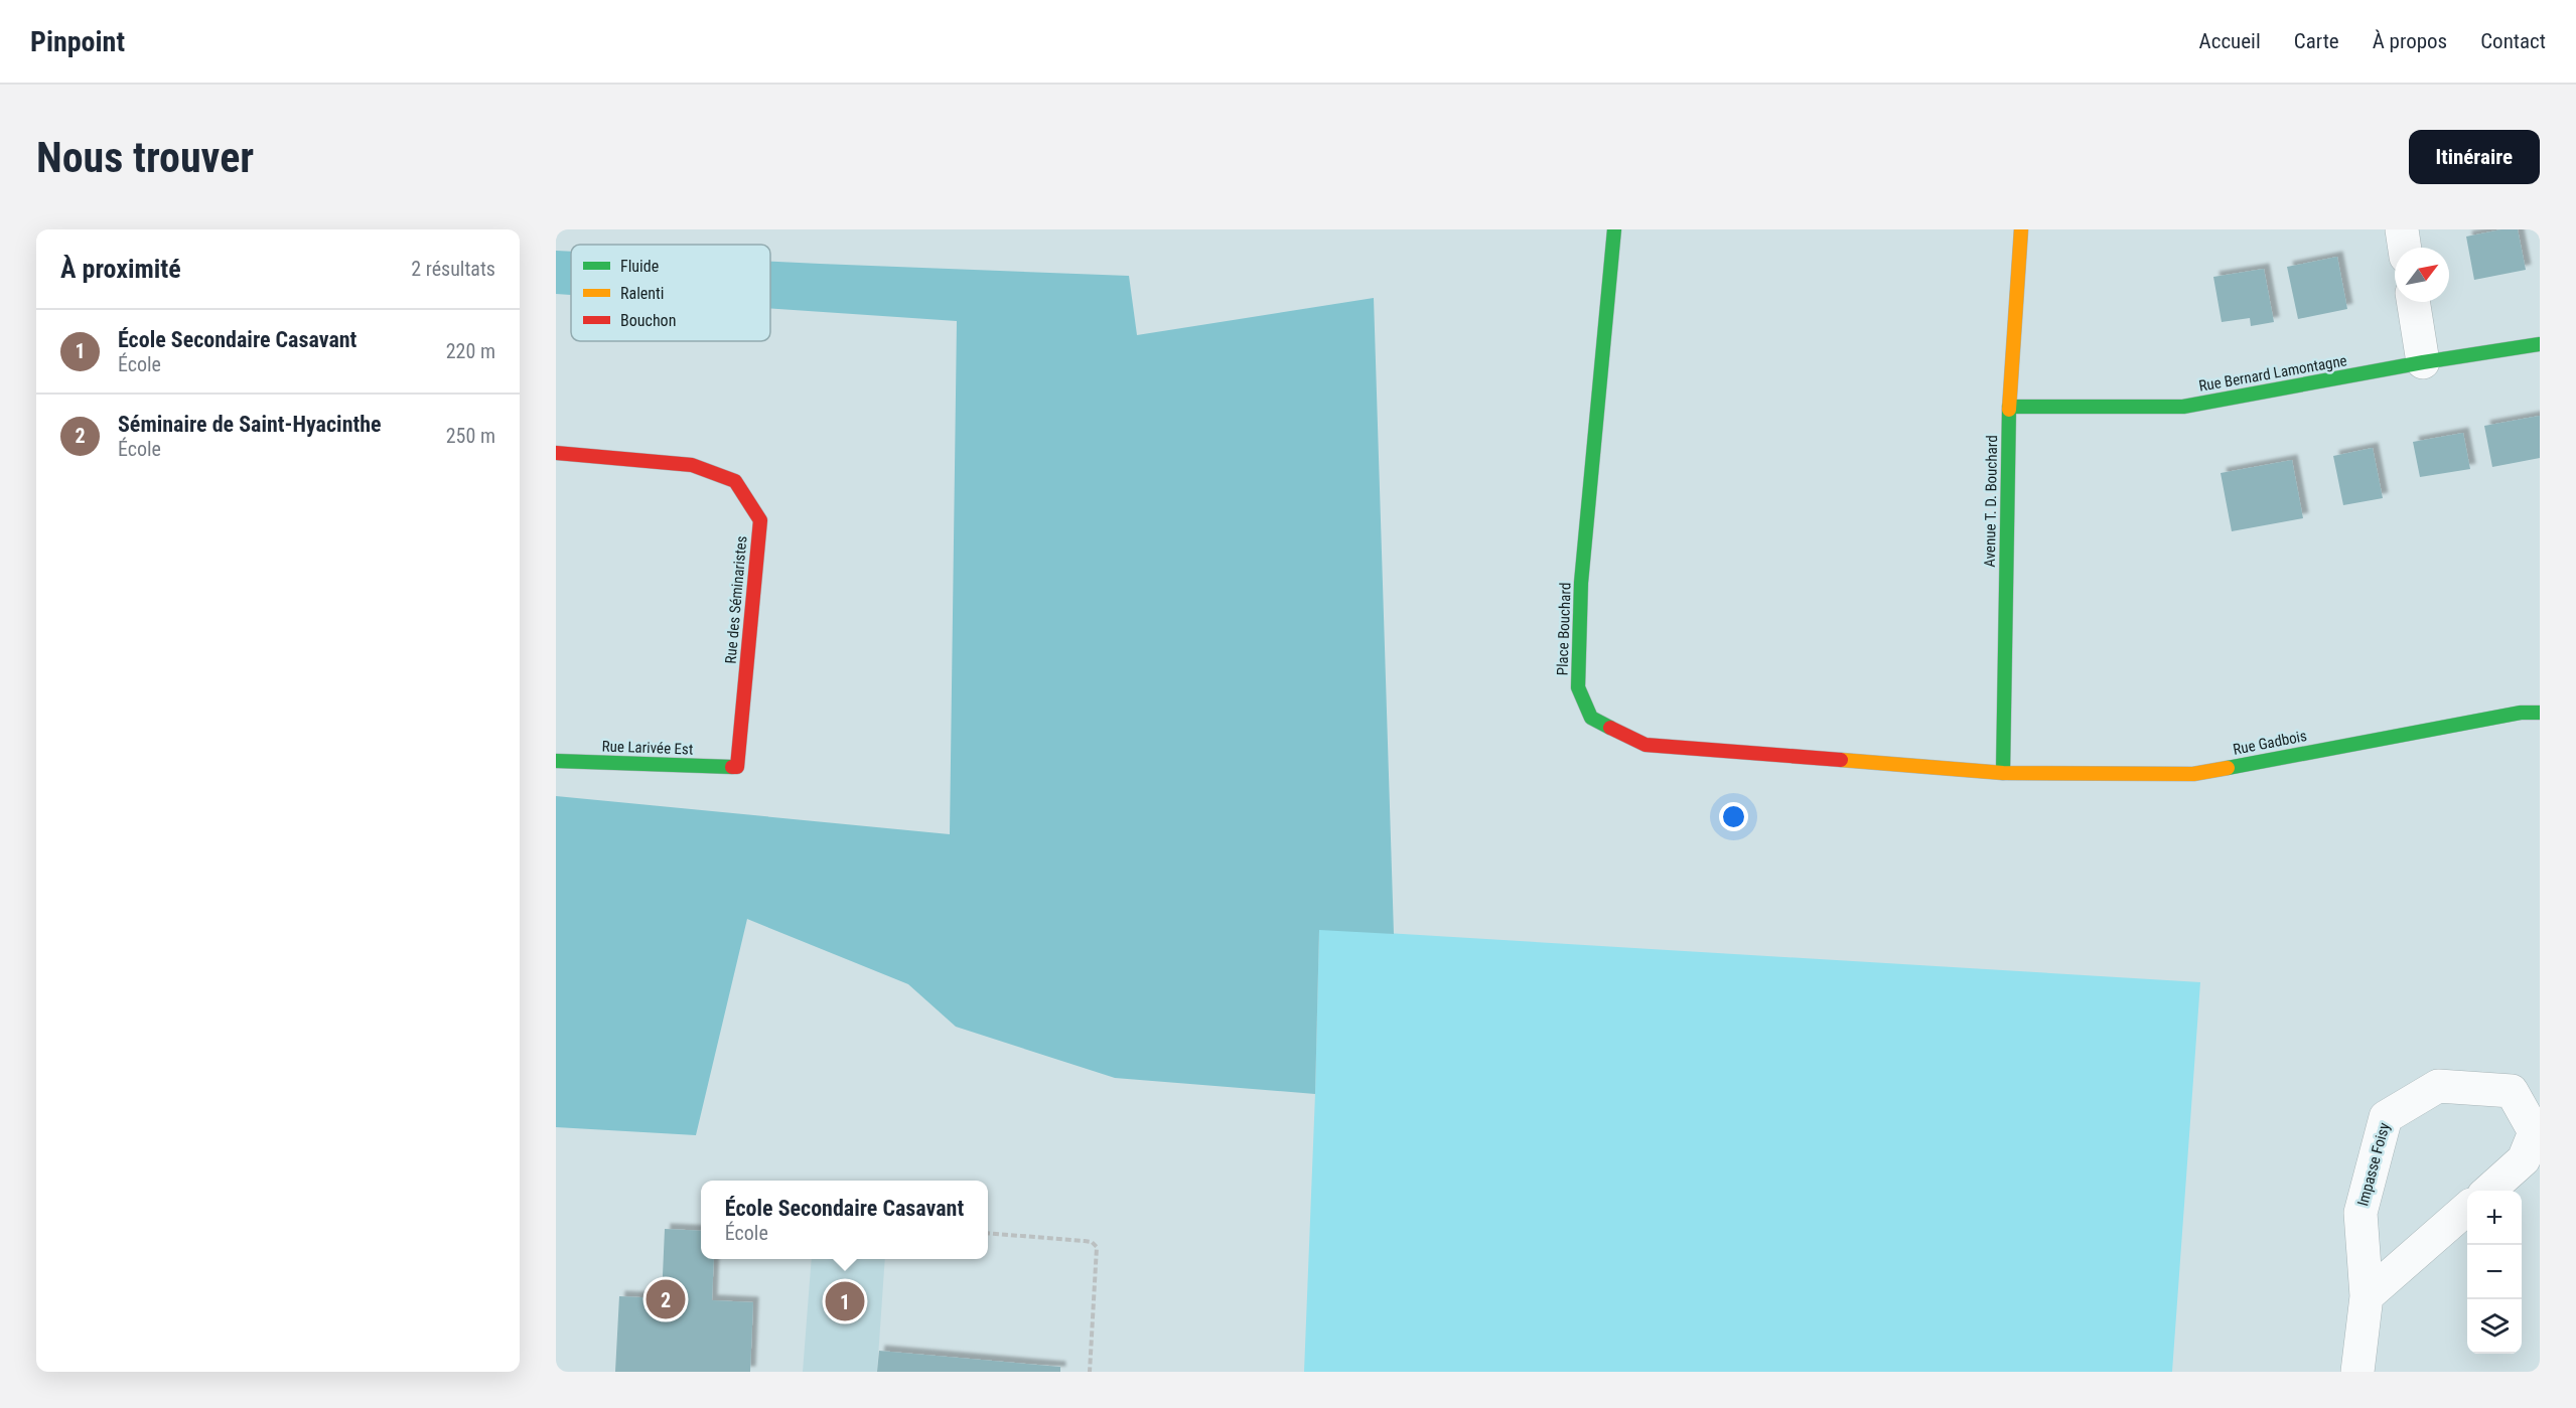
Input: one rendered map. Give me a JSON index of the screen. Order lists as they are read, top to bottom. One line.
{"streets":{"street":["Rue Bernard Lamontagne","Avenue T. D. Bouchard","Rue des Séminaristes","Place Bouchard","Rue Gadbois","Rue Larivée Est","Impasse Foisy"]},"crossings":[["Rue Bernard Lamontagne","Avenue T. D. Bouchard"],["Avenue T. D. Bouchard","Place Bouchard"],["Avenue T. D. Bouchard","Rue Gadbois"],["Rue des Séminaristes","Rue Larivée Est"],["Place Bouchard","Rue Gadbois"]],"legend":["Fluide","Ralenti","Bouchon"],"north":"top right","page":{"header":"Pinpoint","nav":["Accueil","Carte","À propos","Contact"],"buttons":"Itinéraire","title":"Nous trouver","heading":["À proximité","2 résultats"],"list":[{"mark":"1","name":"École Secondaire Casavant","note":"École","value":"220 m"},{"mark":"2","name":"Séminaire de Saint-Hyacinthe","note":"École","value":"250 m"}],"popup":["École Secondaire Casavant","École"],"map_buttons":["+","−"],"pins":["2","1"]}}
